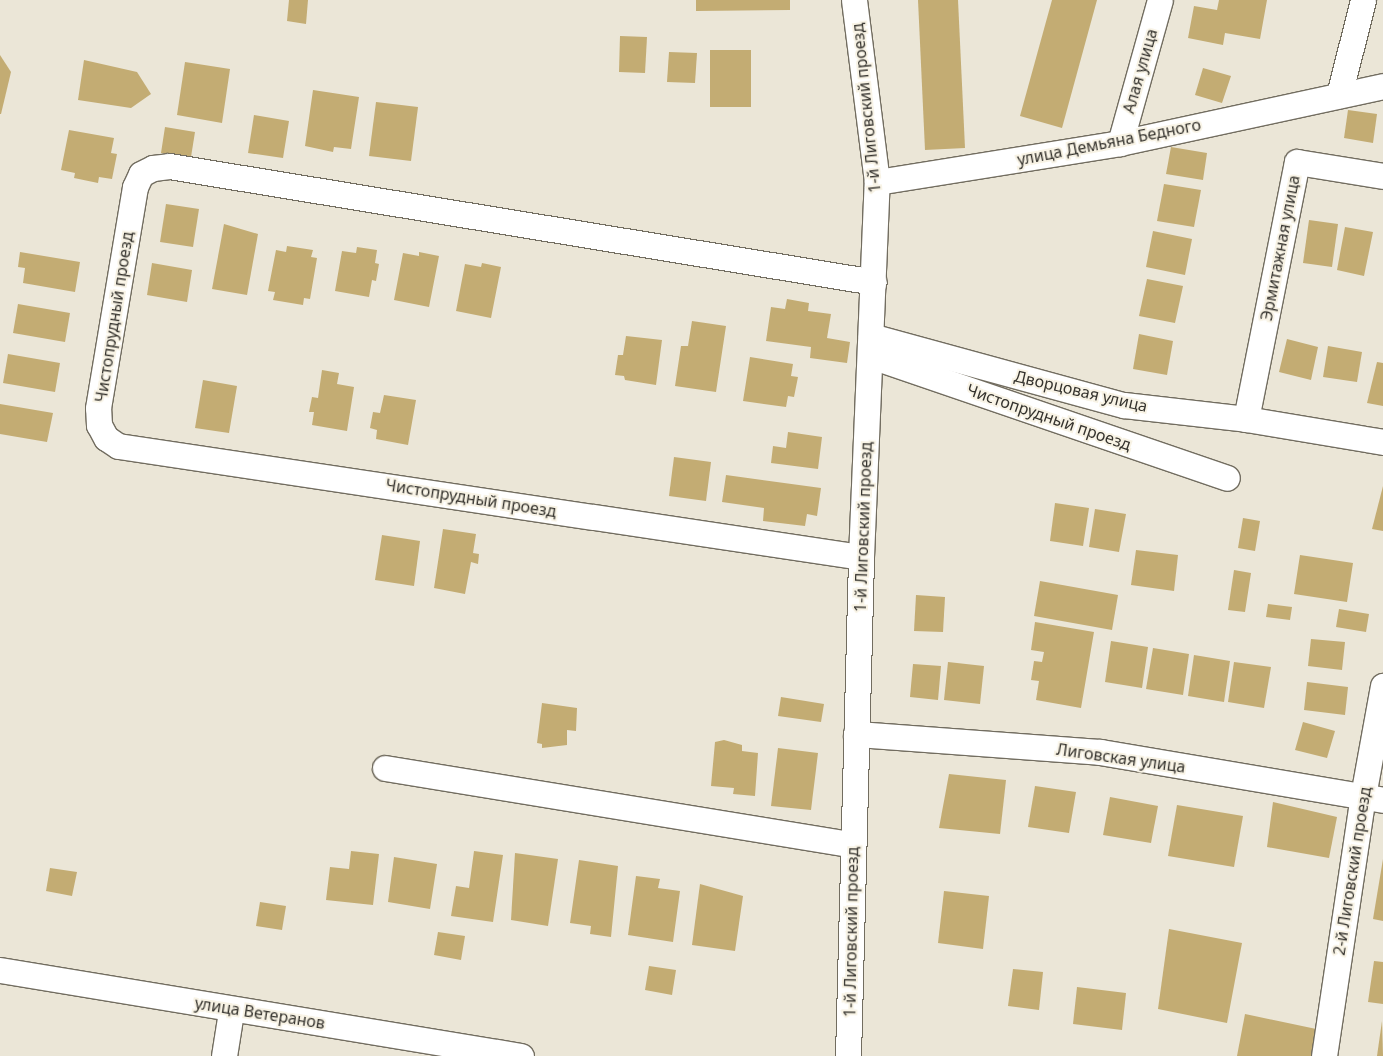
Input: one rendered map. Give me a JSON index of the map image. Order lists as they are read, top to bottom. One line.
{"streets":{"street":["Алая улица","1-й Лиговский проезд","улица Демьяна Бедного","Эрмитажная улица","Чистопрудный проезд","Дворцовая улица","Лиговская улица","2-й Лиговский проезд","улица Ветеранов"]},"crossings":[["Алая улица","улица Демьяна Бедного"],["1-й Лиговский проезд","улица Демьяна Бедного"],["1-й Лиговский проезд","Чистопрудный проезд"],["1-й Лиговский проезд","Дворцовая улица"],["1-й Лиговский проезд","Лиговская улица"],["Эрмитажная улица","Дворцовая улица"],["Чистопрудный проезд","Дворцовая улица"],["Лиговская улица","2-й Лиговский проезд"]]}
